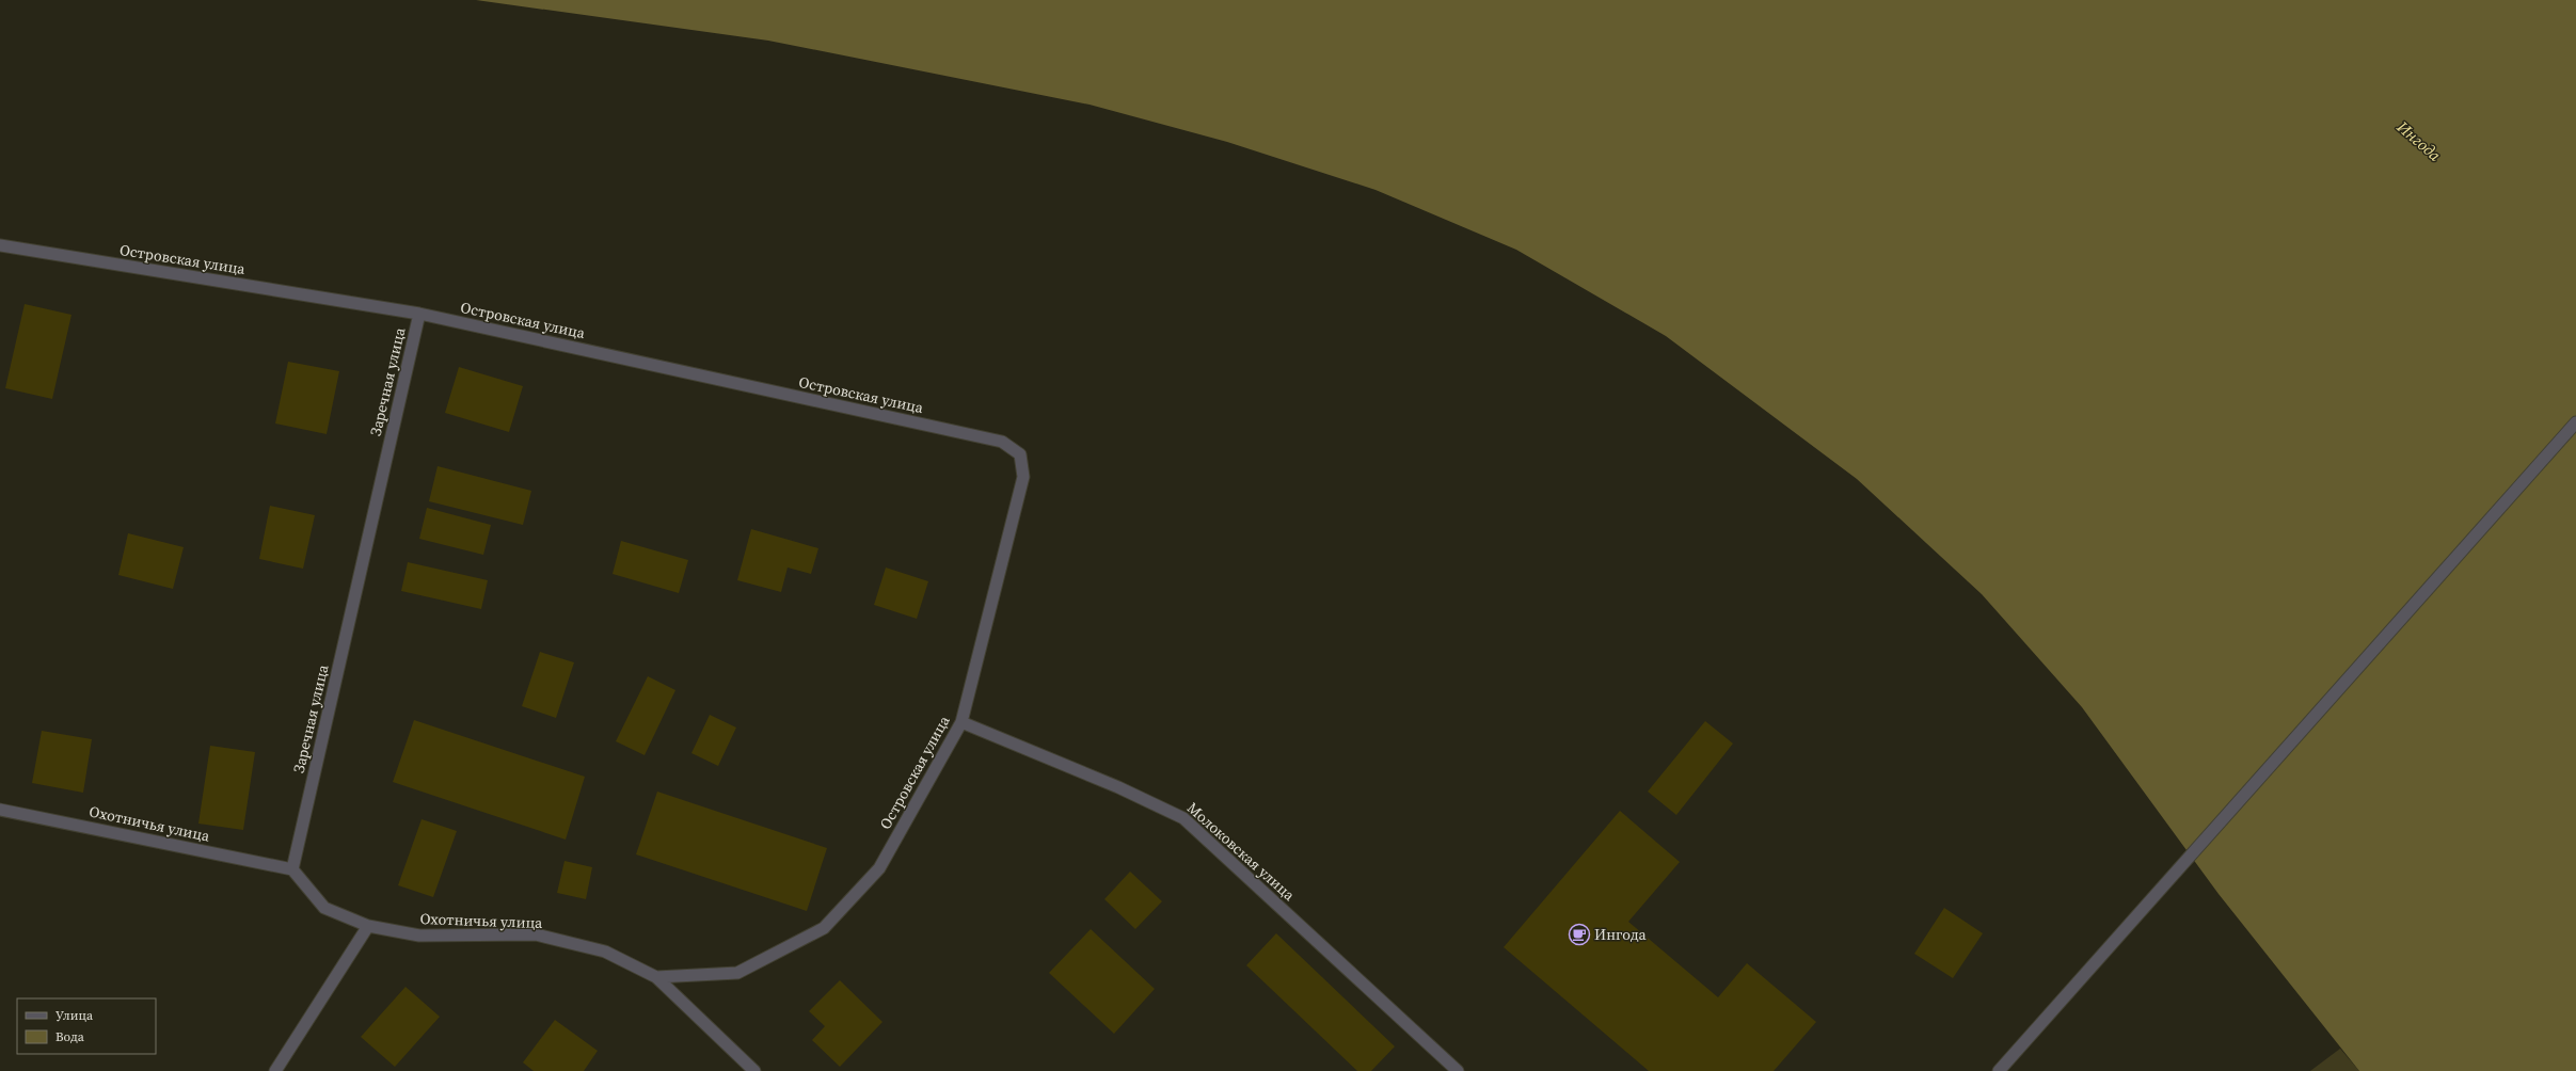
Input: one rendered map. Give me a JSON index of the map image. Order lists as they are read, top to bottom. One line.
{"streets":{"street":["Островская улица","Заречная улица","Охотничья улица","Молоковская улица"]},"crossings":[["Островская улица","Заречная улица"],["Островская улица","Охотничья улица"],["Островская улица","Молоковская улица"],["Заречная улица","Охотничья улица"]],"water":["Ингода"],"places":{"cafe":["Ингода"]},"legend":["Улица","Вода"]}
